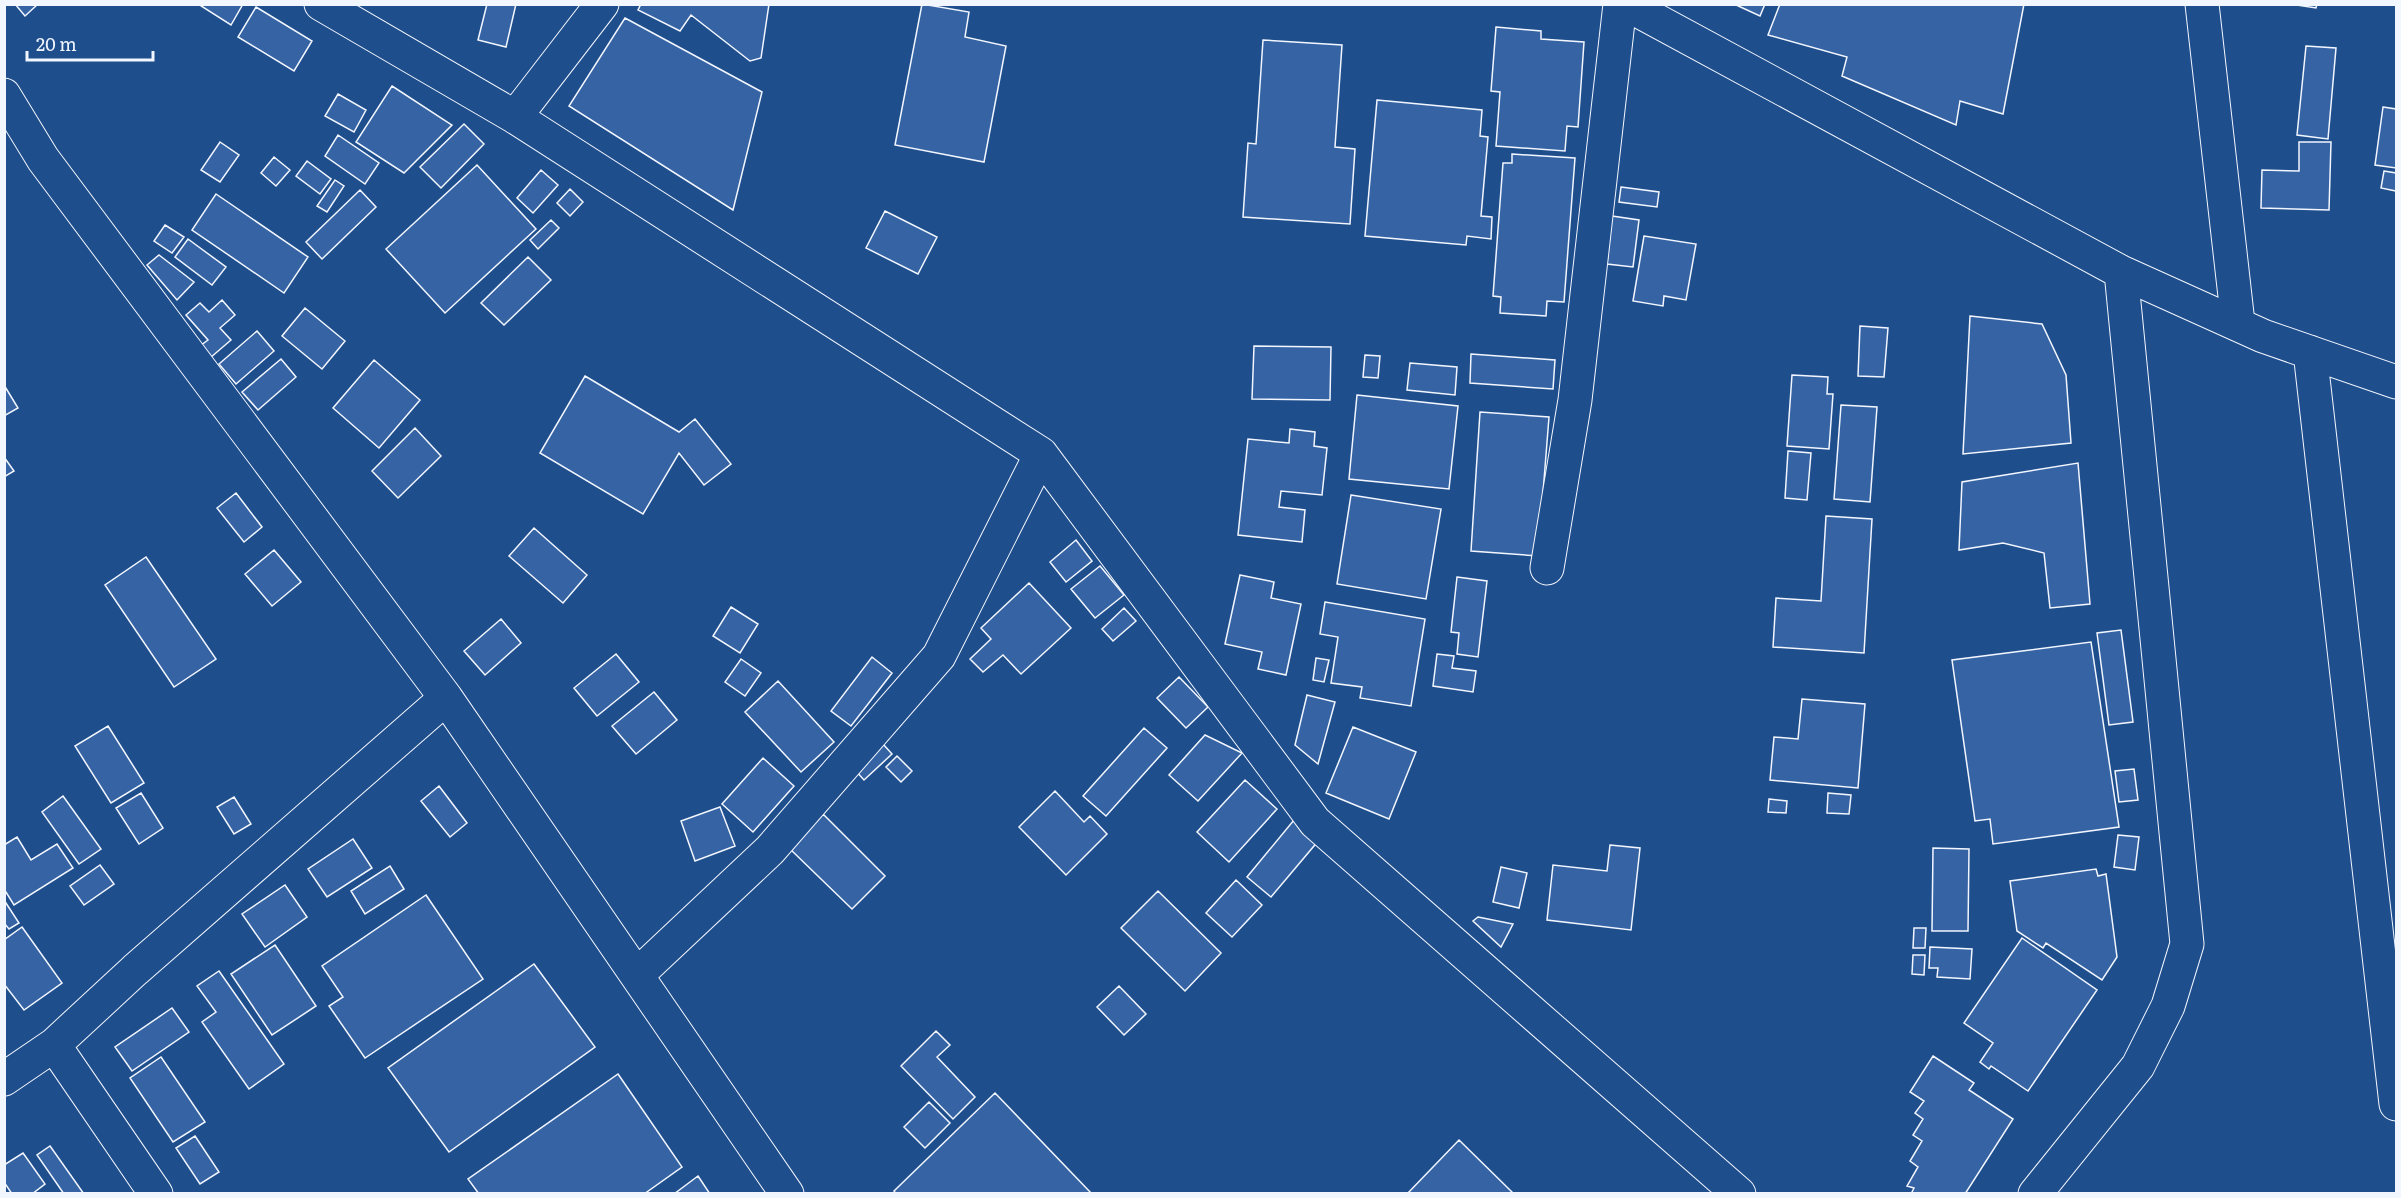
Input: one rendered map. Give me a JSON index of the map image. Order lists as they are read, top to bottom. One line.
{"scale_bar":"20 m"}
